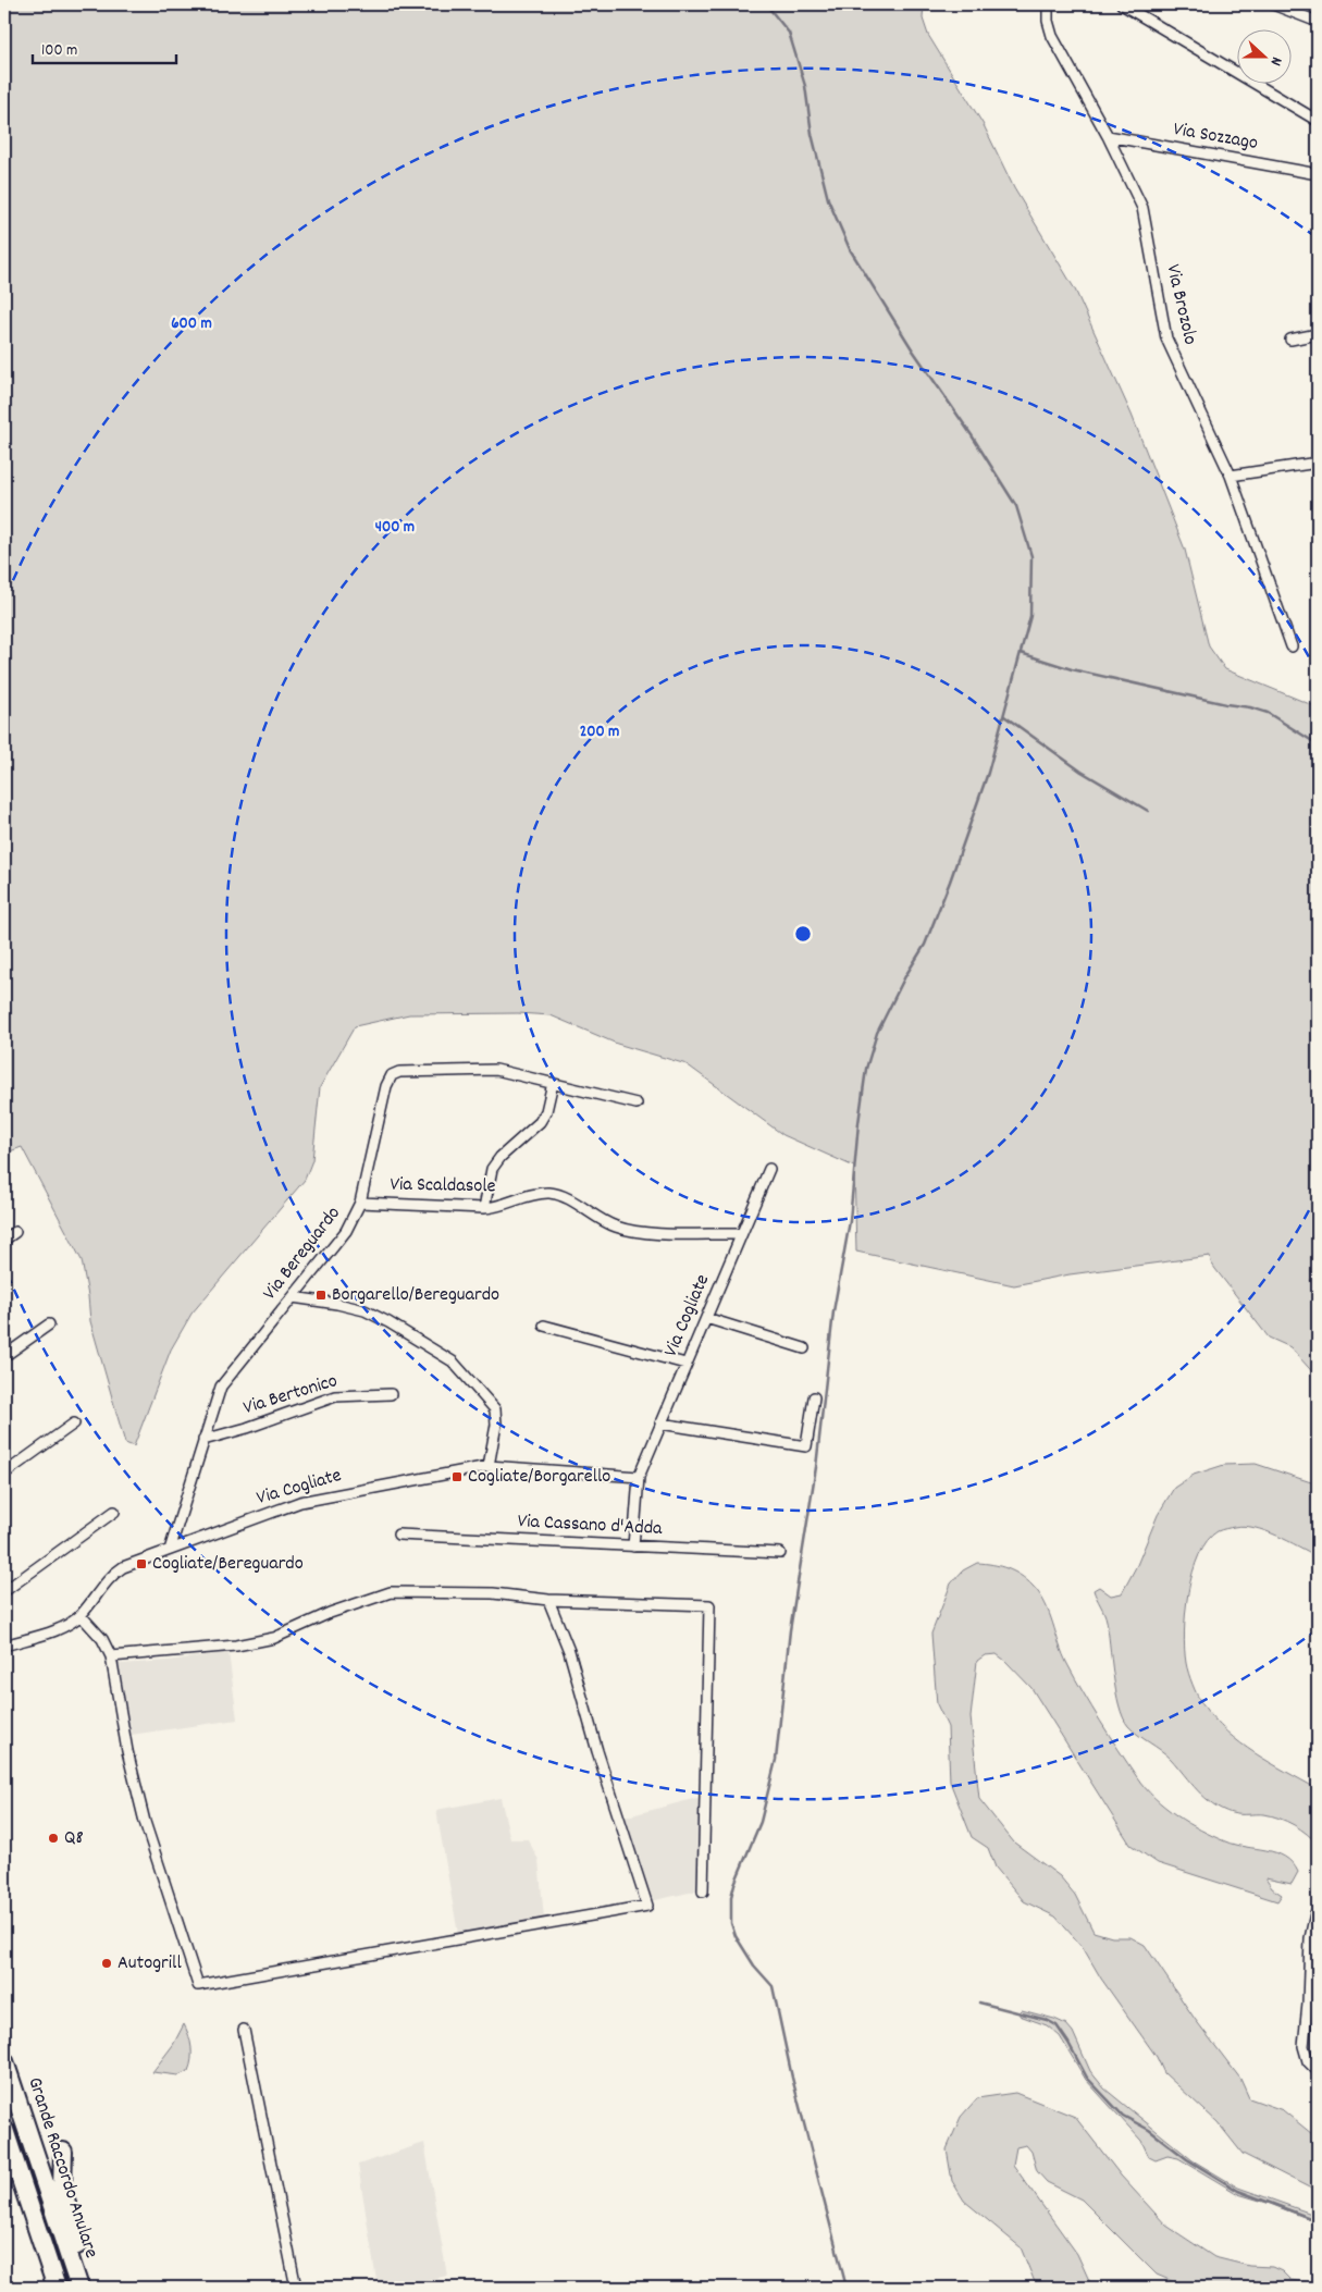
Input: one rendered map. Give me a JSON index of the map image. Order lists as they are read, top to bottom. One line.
{"streets":{"highway":["Grande Raccordo Anulare"],"street":["Via Sozzago","Via Brozolo","Via Scaldasole","Via Bereguardo","Via Cogliate","Via Bertonico","Via Cassano d'Adda"]},"crossings":[["Via Sozzago","Via Brozolo"],["Via Scaldasole","Via Bereguardo"],["Via Scaldasole","Via Cogliate"],["Via Bereguardo","Via Cogliate"],["Via Bereguardo","Via Bertonico"],["Via Cogliate","Via Cassano d'Adda"]],"places":{"transit":["Borgarello/Bereguardo","Cogliate/Borgarello","Cogliate/Bereguardo"],"other":["Q8","Autogrill"]},"scale_bar":"100 m","north":"right","rings":["600 m","400 m","200 m"]}
